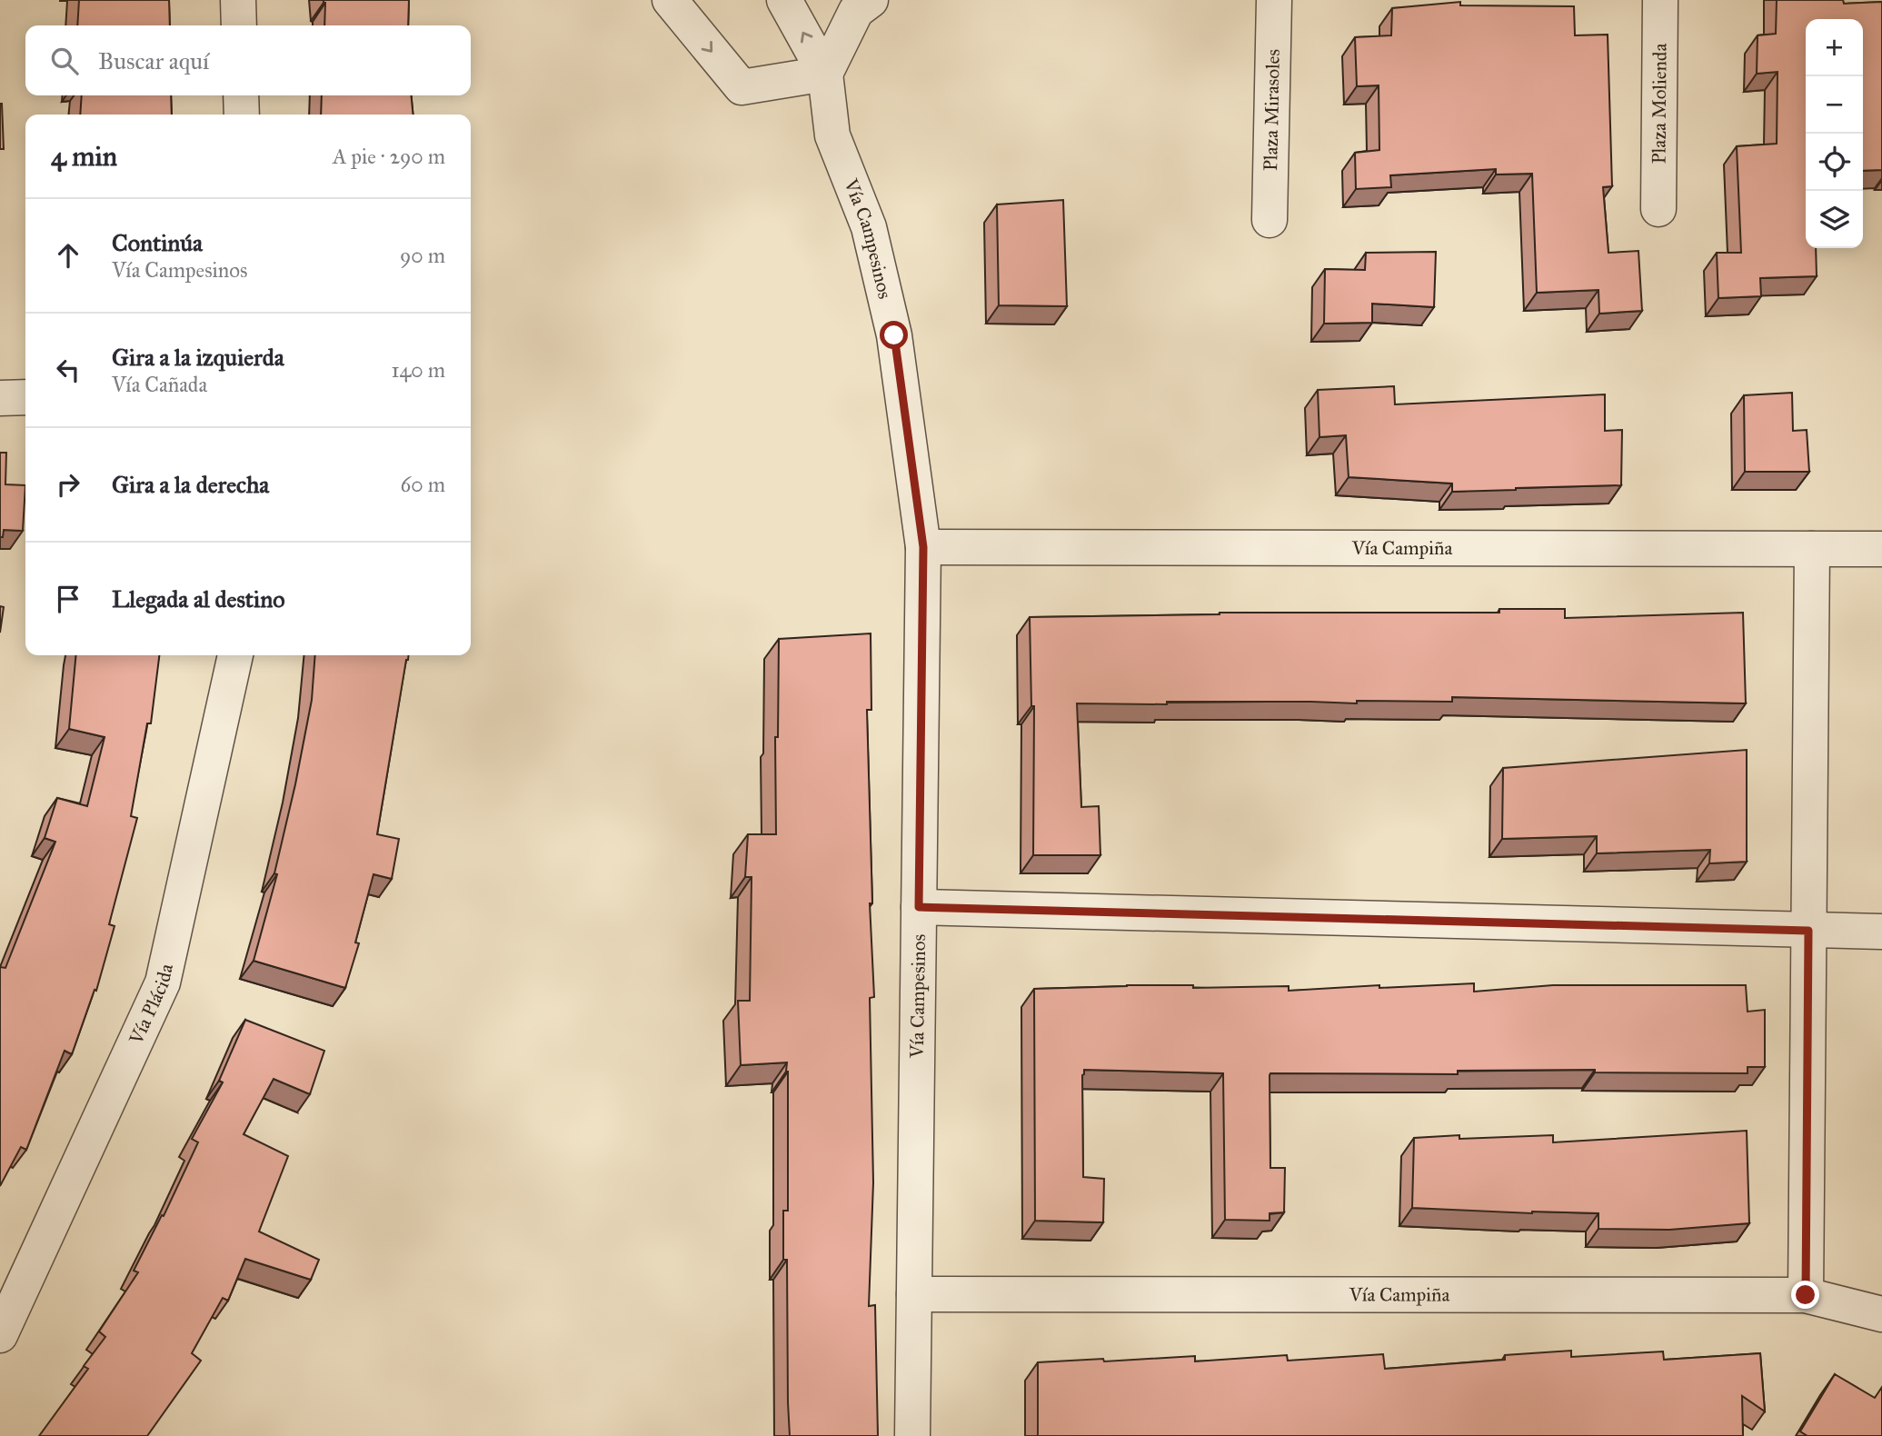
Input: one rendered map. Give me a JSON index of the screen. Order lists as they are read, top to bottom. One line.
{"streets":{"street":["Plaza Molienda","Plaza Mirasoles","Vía Campesinos","Vía Campiña","Vía Plácida"]},"crossings":[["Vía Campesinos","Vía Campiña"]],"page":{"map_buttons":["+","−"],"search":"Buscar aquí","heading":["4 min","A pie · 290 m"],"list":[["Continúa","Vía Campesinos","90 m"],["Gira a la izquierda","Vía Cañada","140 m"],["Gira a la derecha","60 m"],"Llegada al destino"]}}
